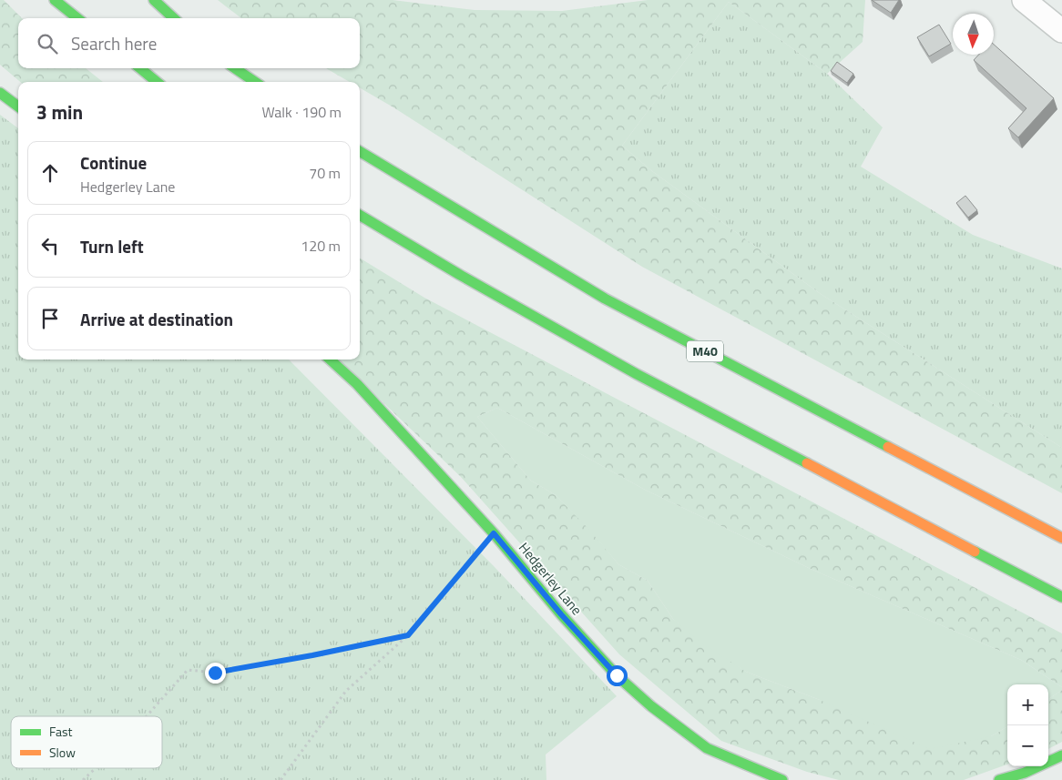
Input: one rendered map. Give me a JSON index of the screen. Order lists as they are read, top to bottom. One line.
{"streets":{"main road":["M40","Hedgerley Lane"]},"legend":["Fast","Slow"],"north":"bottom","page":{"search":"Search here","heading":["3 min","Walk · 190 m"],"list":[["Continue","Hedgerley Lane","70 m"],["Turn left","120 m"],"Arrive at destination"],"map_buttons":["+","−"]}}
